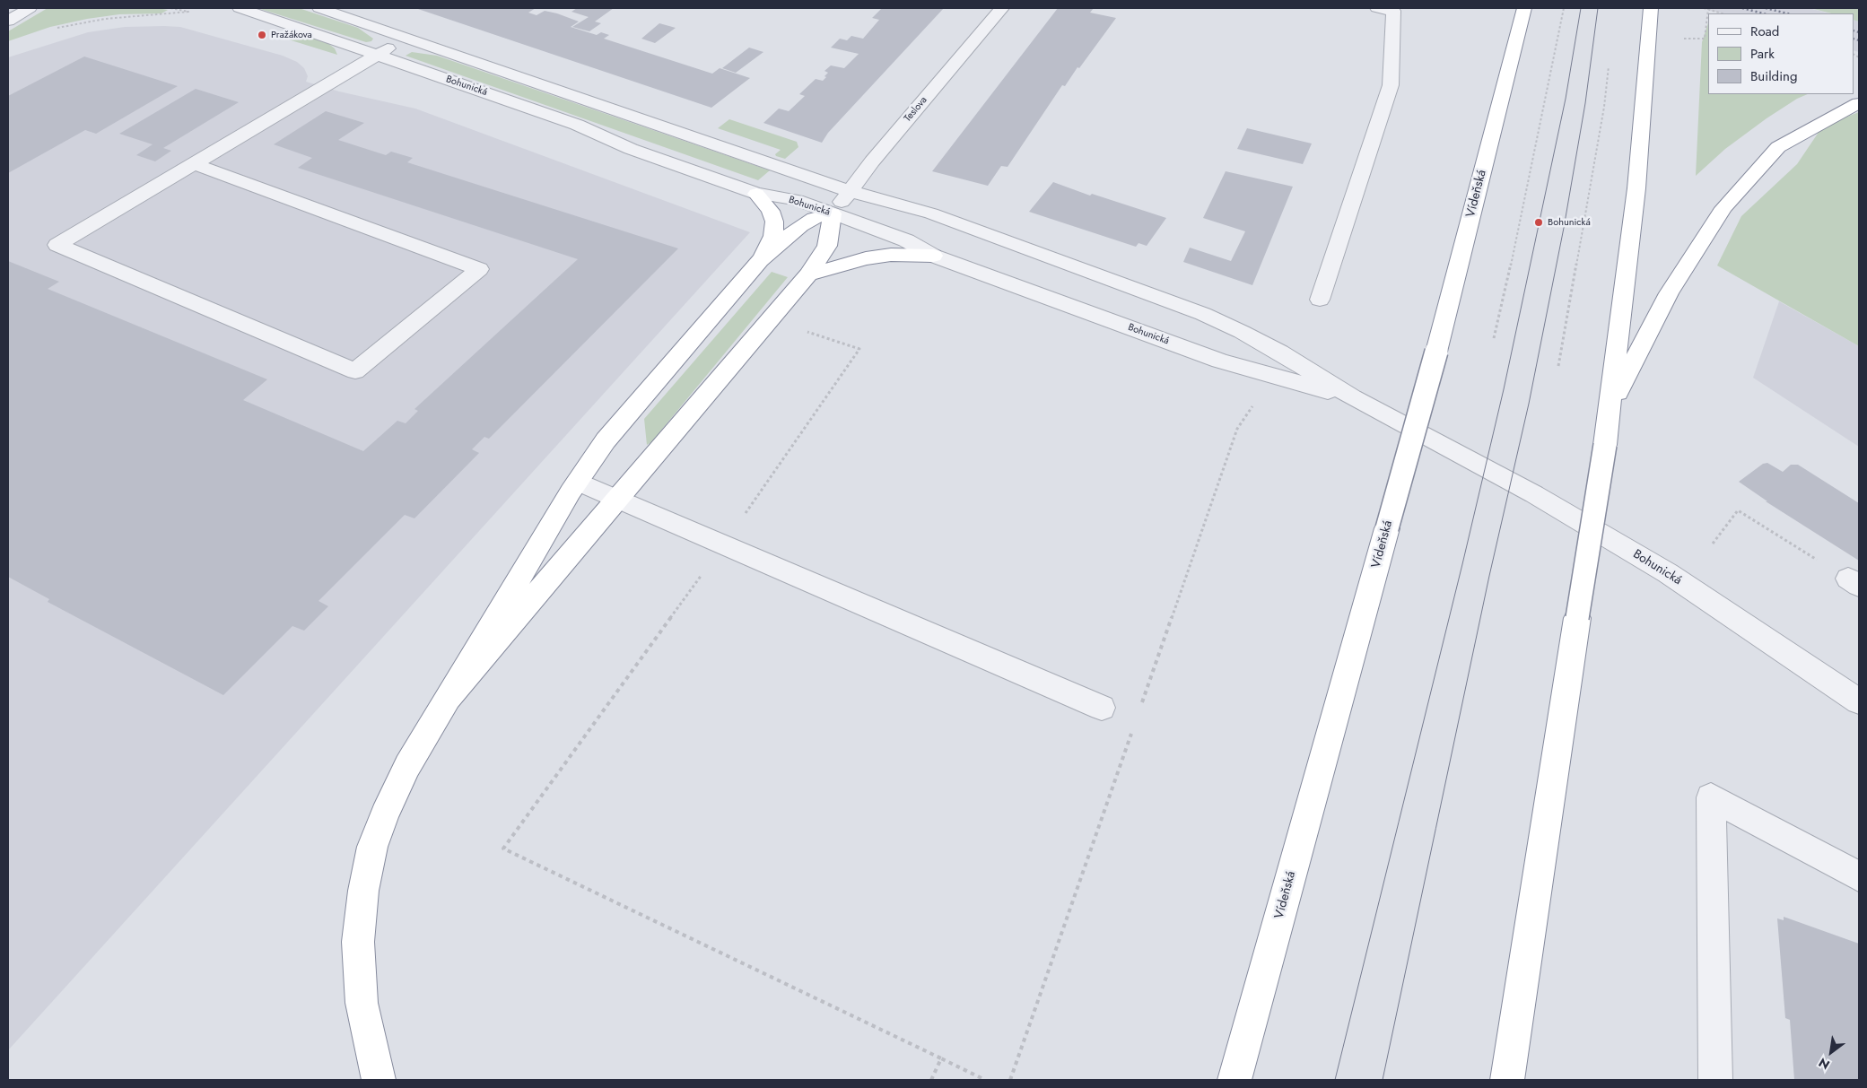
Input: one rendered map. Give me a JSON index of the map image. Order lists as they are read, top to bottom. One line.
{"streets":{"highway":["Vídeňská"],"street":["Bohunická","Teslova"]},"crossings":[["Bohunická","Teslova"]],"places":["Pražákova","Bohunická"],"legend":["Road","Park","Building"],"north":"bottom left"}
